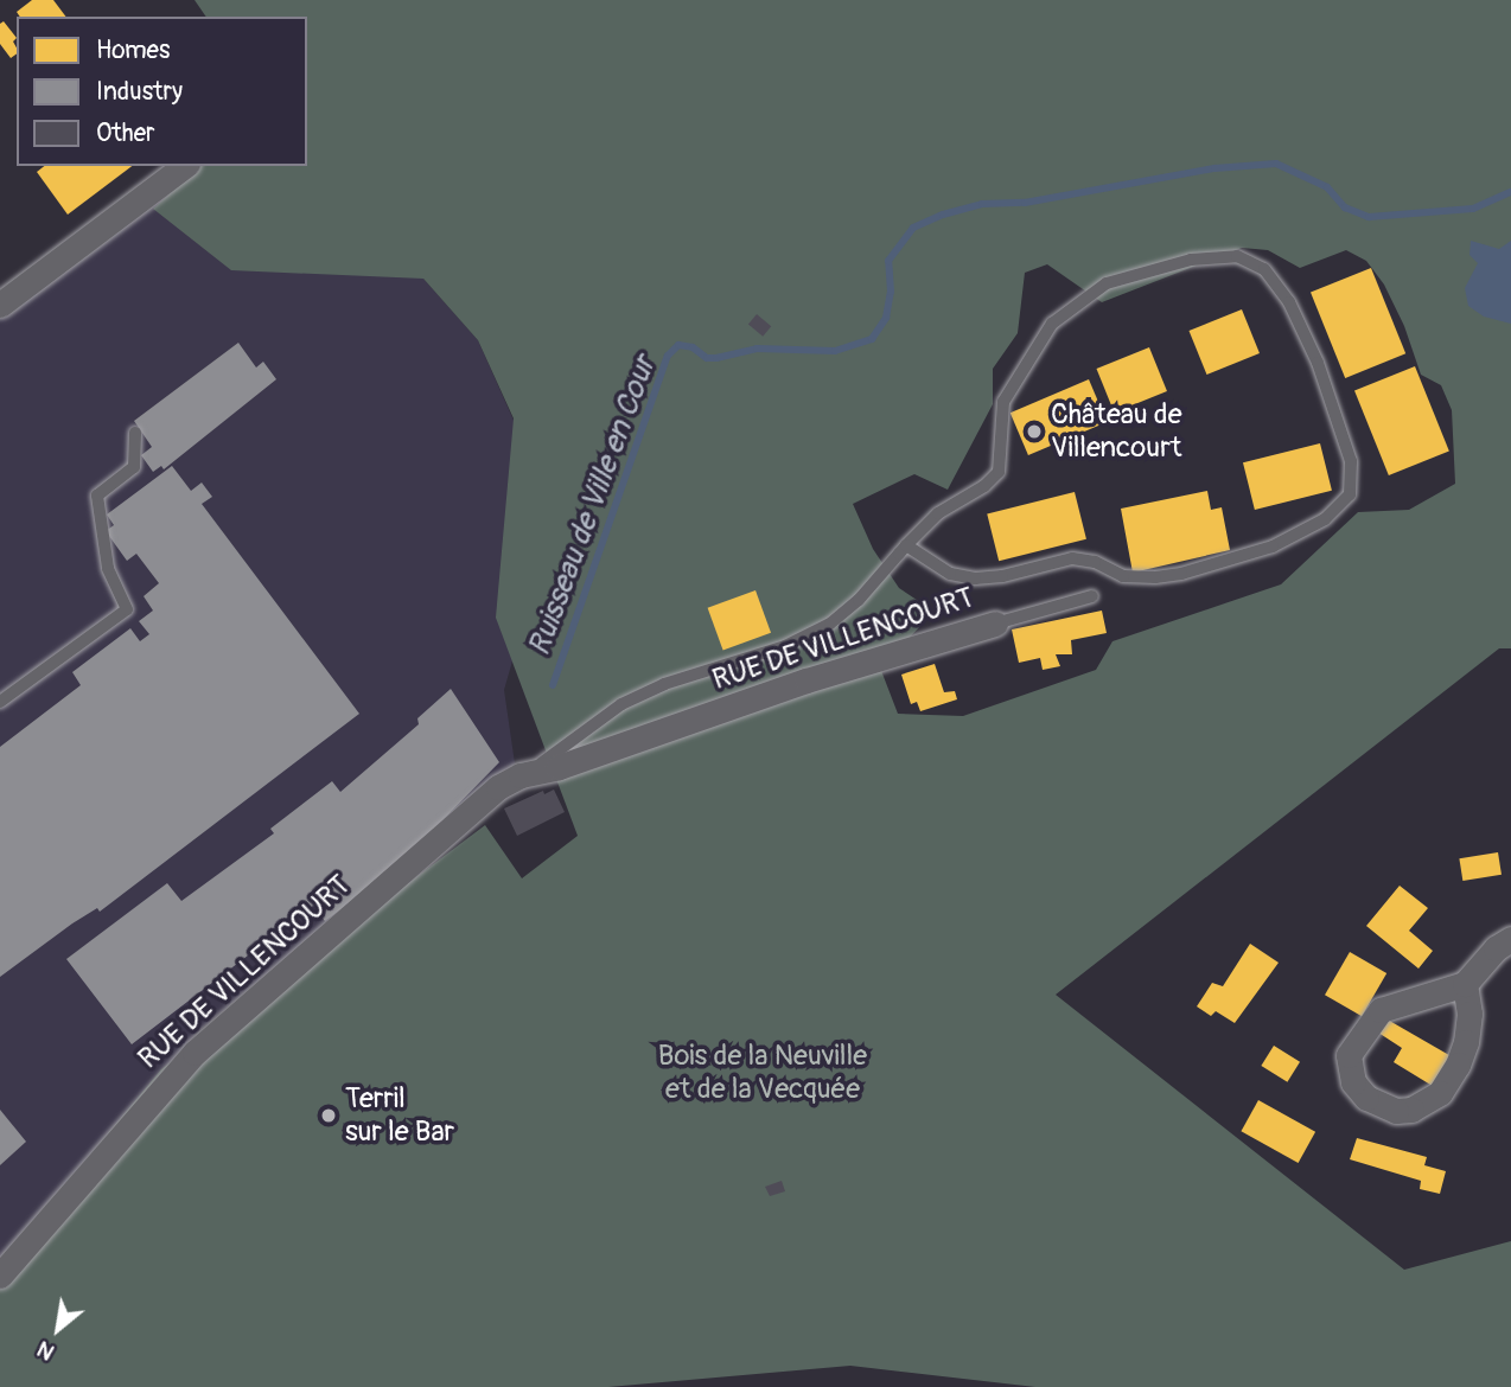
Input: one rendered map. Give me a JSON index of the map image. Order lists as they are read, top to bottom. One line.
{"streets":{"street":["RUE DE VILLENCOURT"]},"water":["Ruisseau de Ville en Cour"],"parks":["Bois de la Neuville et de la Vecquée"],"places":["Château de Villencourt","Terril sur le Bar"],"legend":["Homes","Industry","Other"],"north":"bottom left"}
